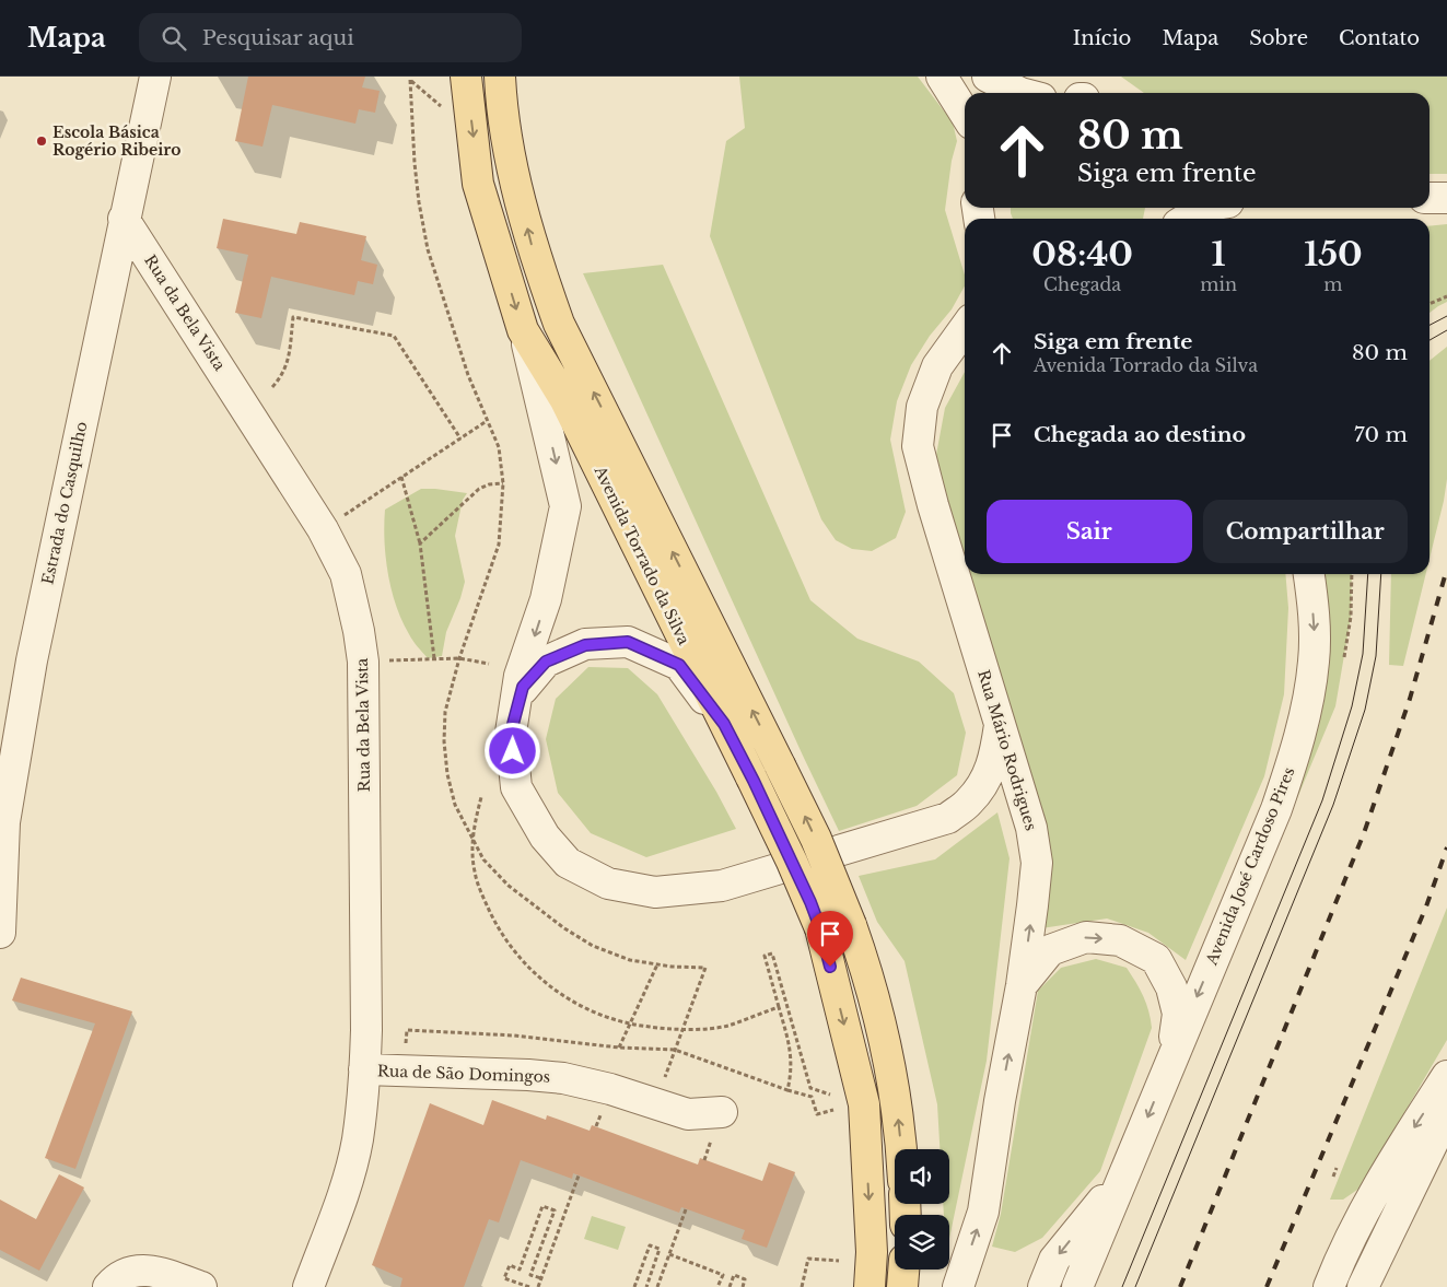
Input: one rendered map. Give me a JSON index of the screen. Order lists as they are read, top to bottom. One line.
{"streets":{"main road":["Avenida Torrado da Silva"],"street":["Rua da Bela Vista","Estrada do Casquilho","Rua Mário Rodrigues","Avenida José Cardoso Pires","Rua de São Domingos"]},"crossings":[["Rua da Bela Vista","Estrada do Casquilho"],["Rua da Bela Vista","Rua de São Domingos"],["Rua Mário Rodrigues","Avenida José Cardoso Pires"]],"one_way":["Rua Mário Rodrigues"],"places":["Escola Básica Rogério Ribeiro"],"page":{"header":"Mapa","search":"Pesquisar aqui","nav":["Início","Mapa","Sobre","Contato"],"turn":["80 m","Siga em frente"],"eta":["08:40","Chegada","1","min","150","m"],"list":[{"name":"Siga em frente","note":"Avenida Torrado da Silva","value":"80 m"},{"name":"Chegada ao destino","value":"70 m"}],"buttons":["Sair","Compartilhar"]}}
